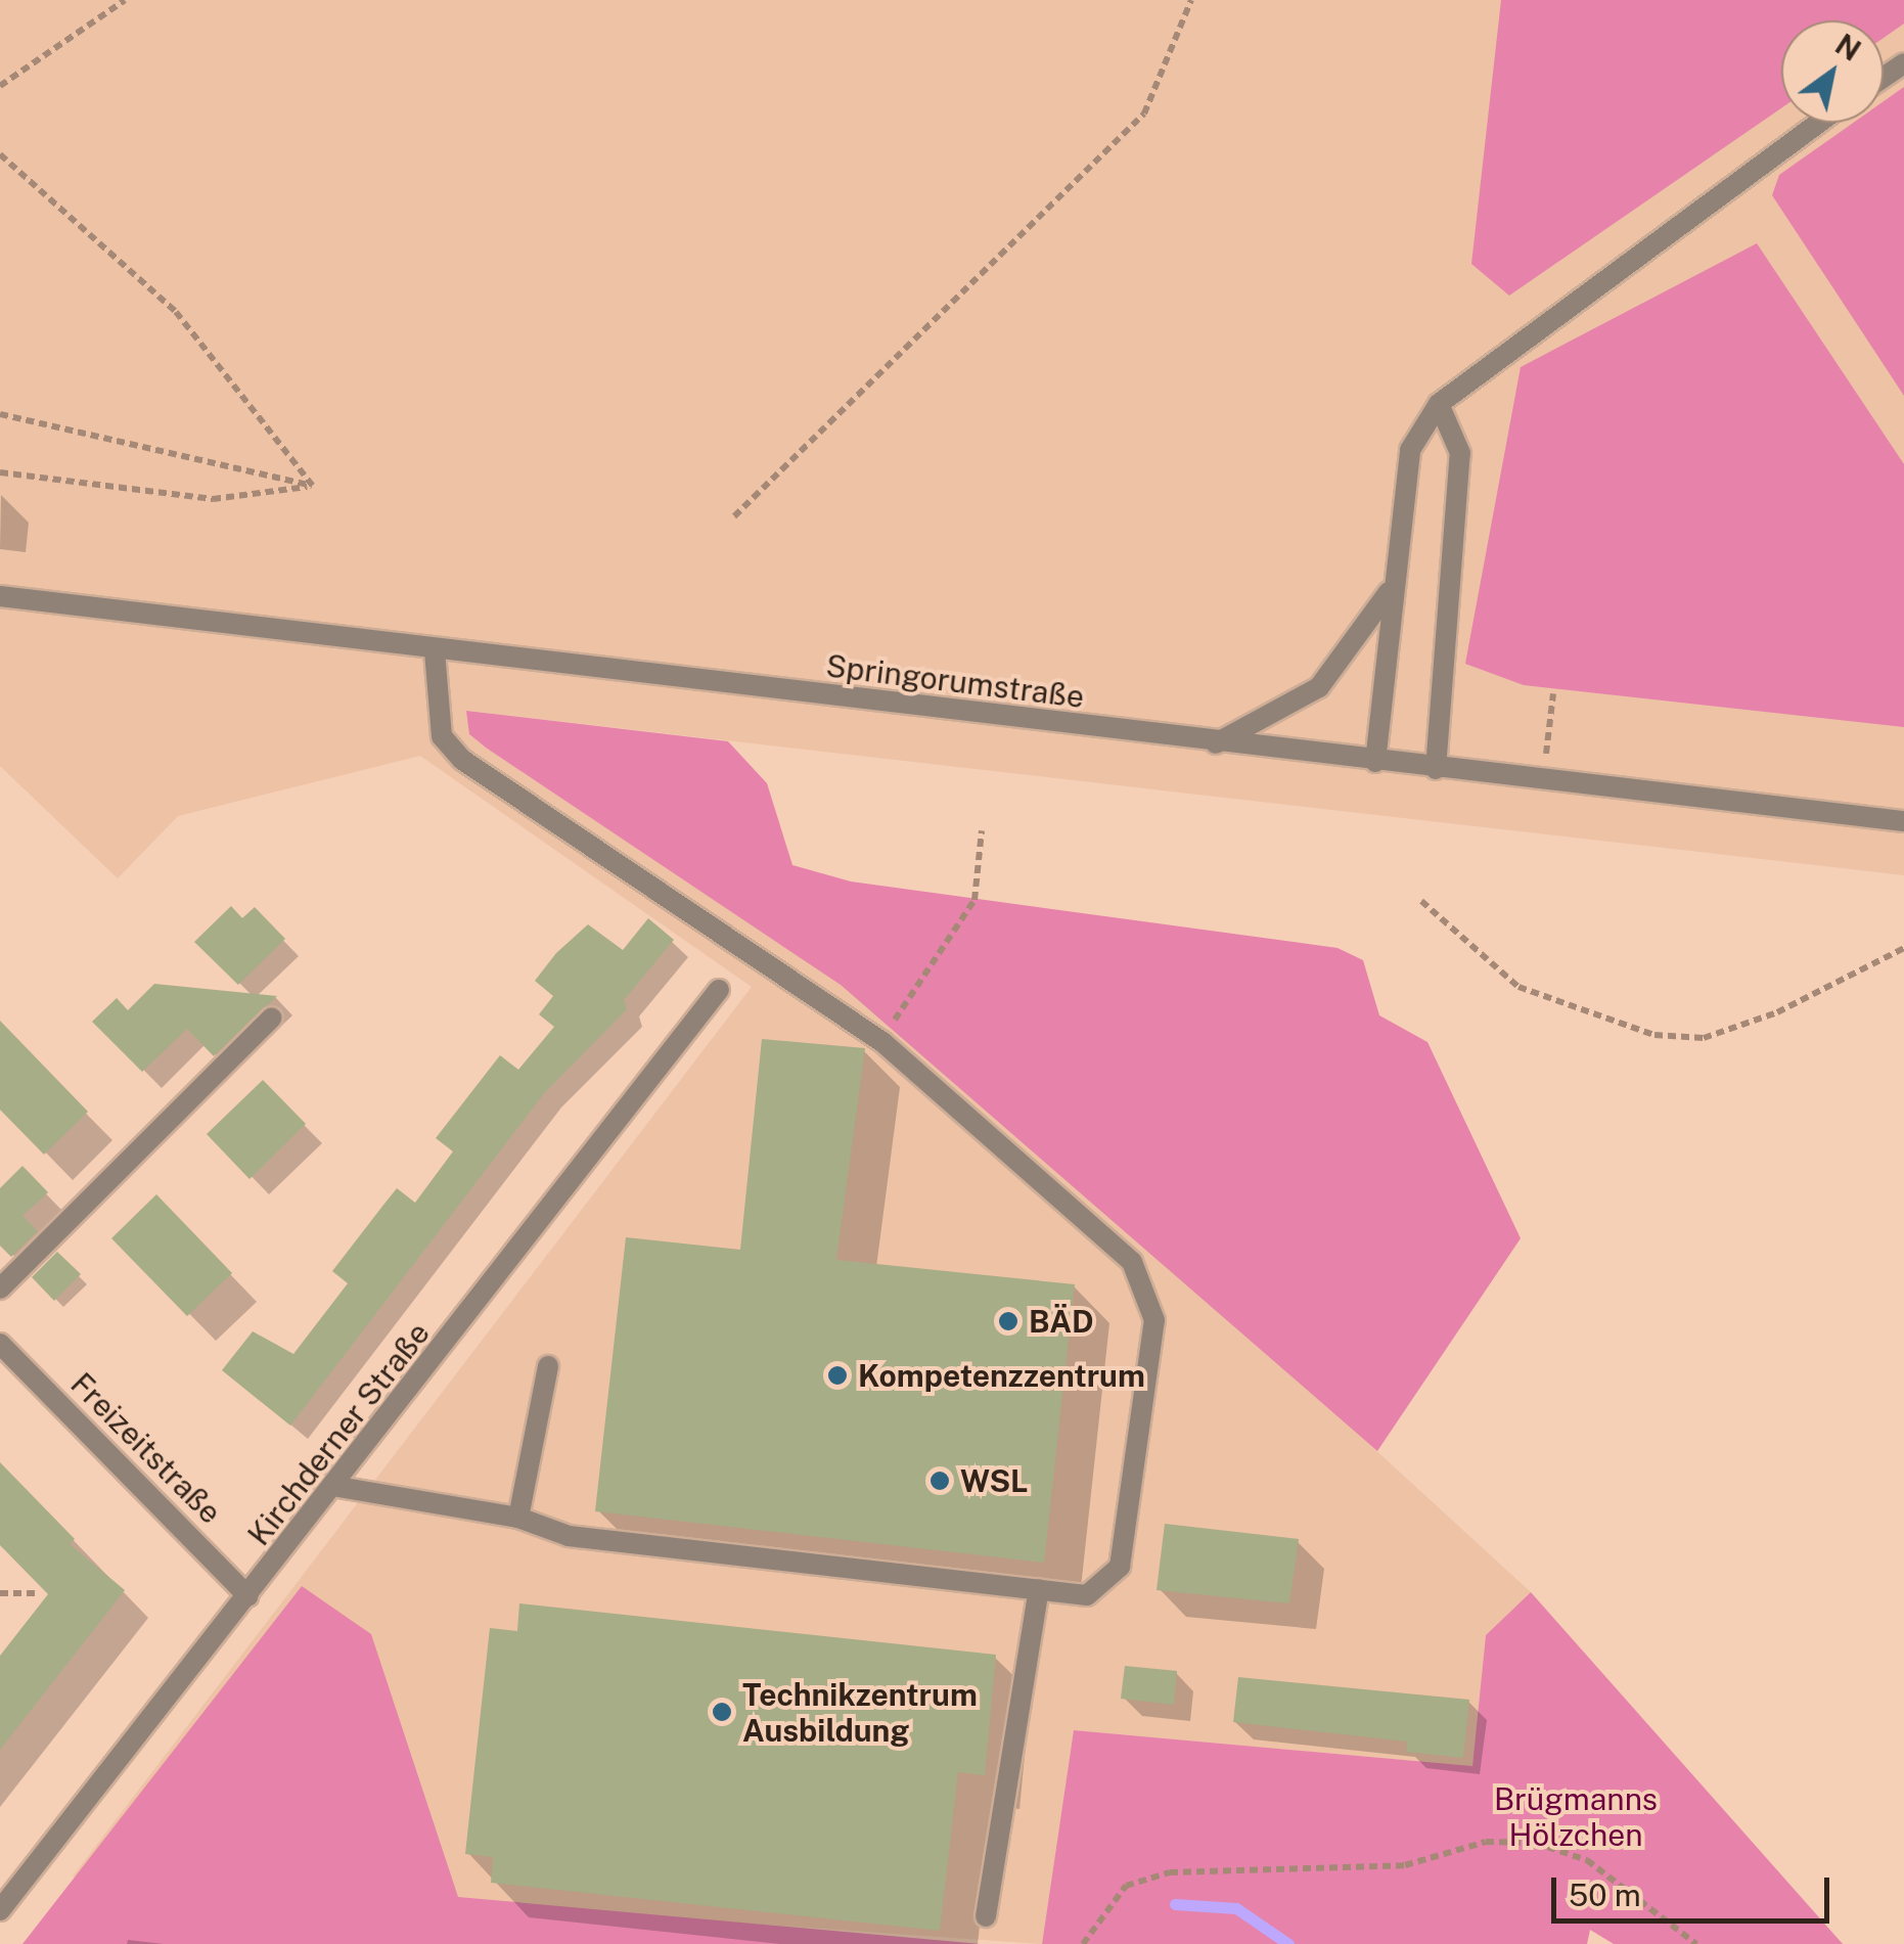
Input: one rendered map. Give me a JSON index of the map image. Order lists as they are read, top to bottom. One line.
{"streets":{"street":["Springorumstraße","Kirchderner Straße","Freizeitstraße"]},"crossings":[["Kirchderner Straße","Freizeitstraße"]],"parks":["Brügmanns Hölzchen"],"places":["BÄD","Kompetenzzentrum","WSL","Technikzentrum Ausbildung"],"scale_bar":"50 m","north":"top right"}
